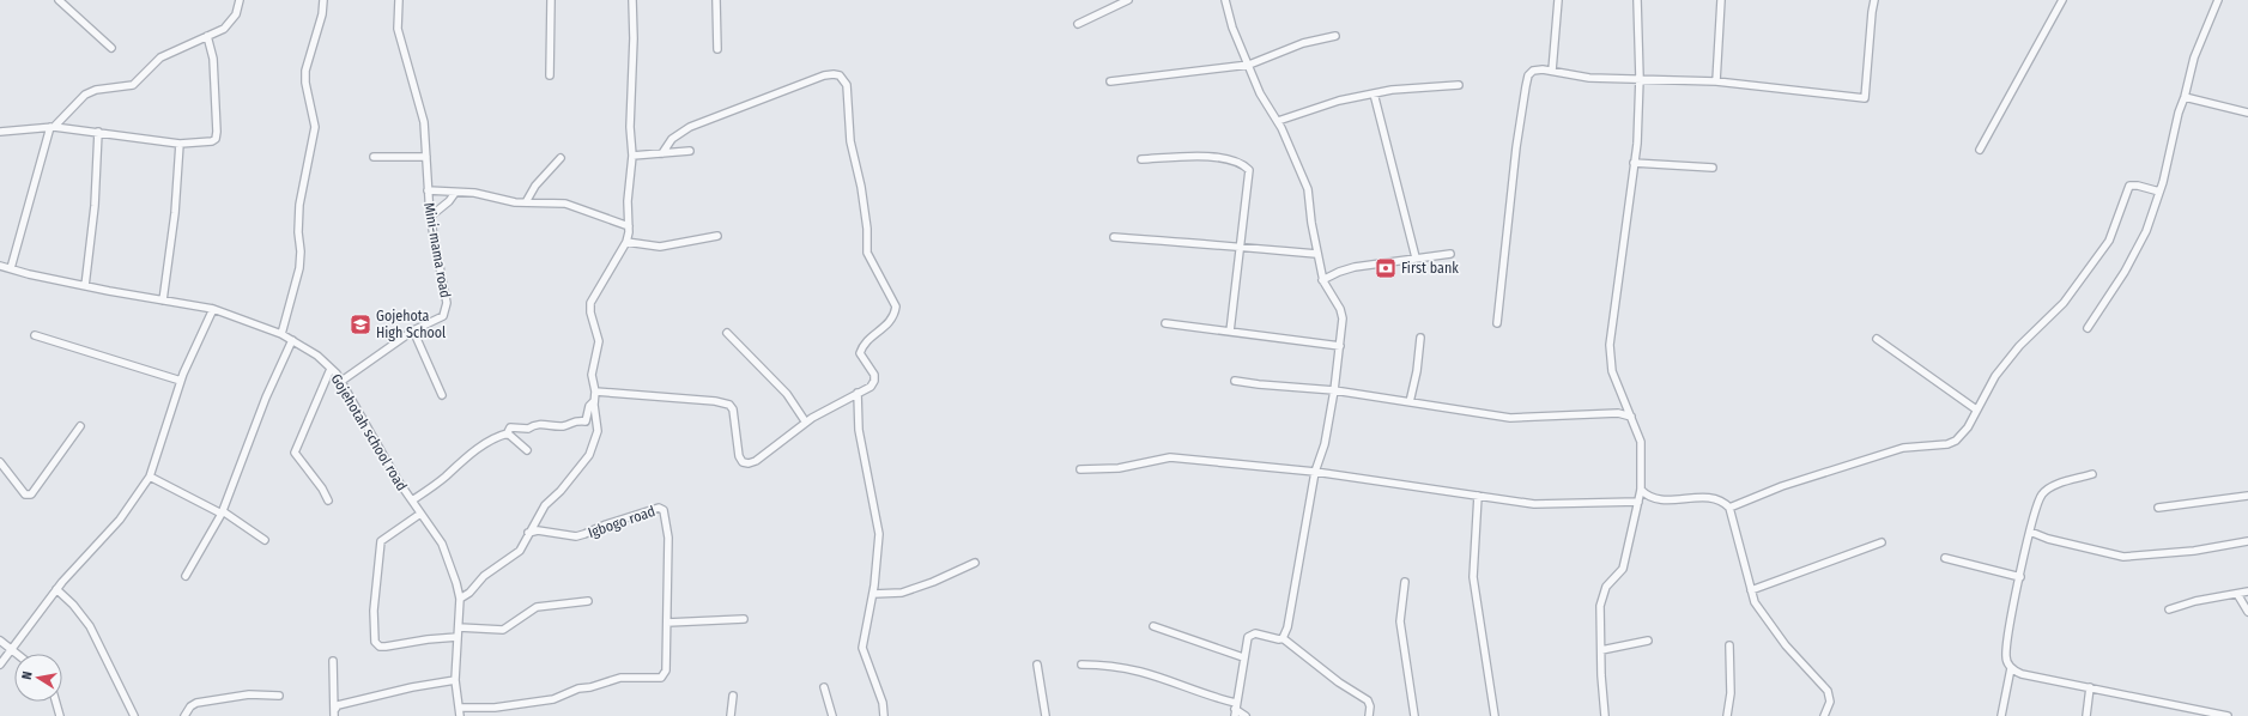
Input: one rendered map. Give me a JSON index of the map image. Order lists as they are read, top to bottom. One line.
{"streets":{"street":["Mini-mama road","Gojehotah school road","Igbogo road"]},"crossings":[["Mini-mama road","Gojehotah school road"]],"places":{"bank":["First bank"],"school or university":["Gojehota High School"]},"north":"left"}
